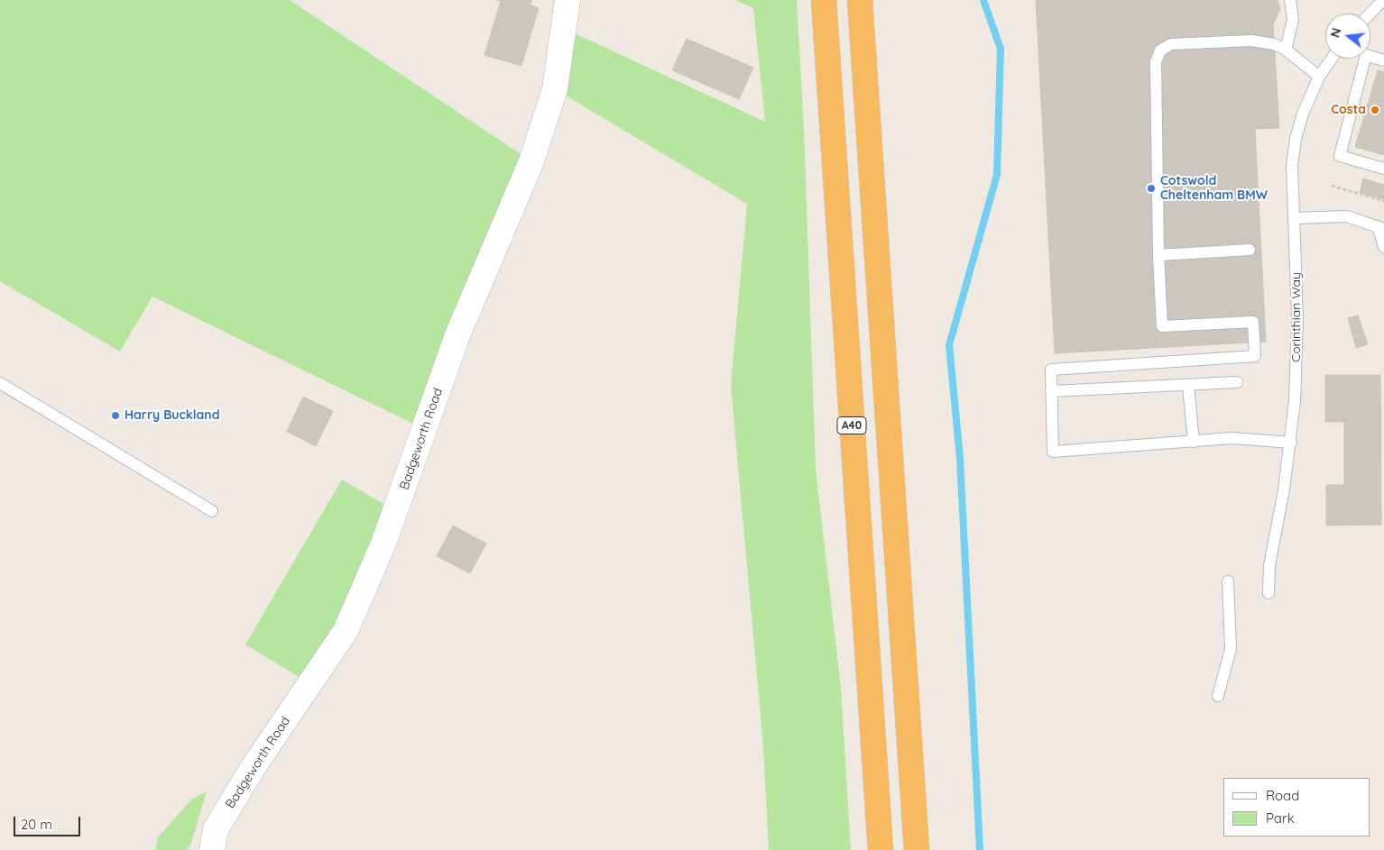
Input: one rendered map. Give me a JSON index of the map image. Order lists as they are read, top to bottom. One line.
{"streets":{"highway":["A40"],"street":["Badgeworth Road"],"lane":["Corinthian Way"]},"places":["Costa","Cotswold Cheltenham BMW","Harry Buckland"],"legend":["Road","Park"],"scale_bar":"20 m","north":"left"}
